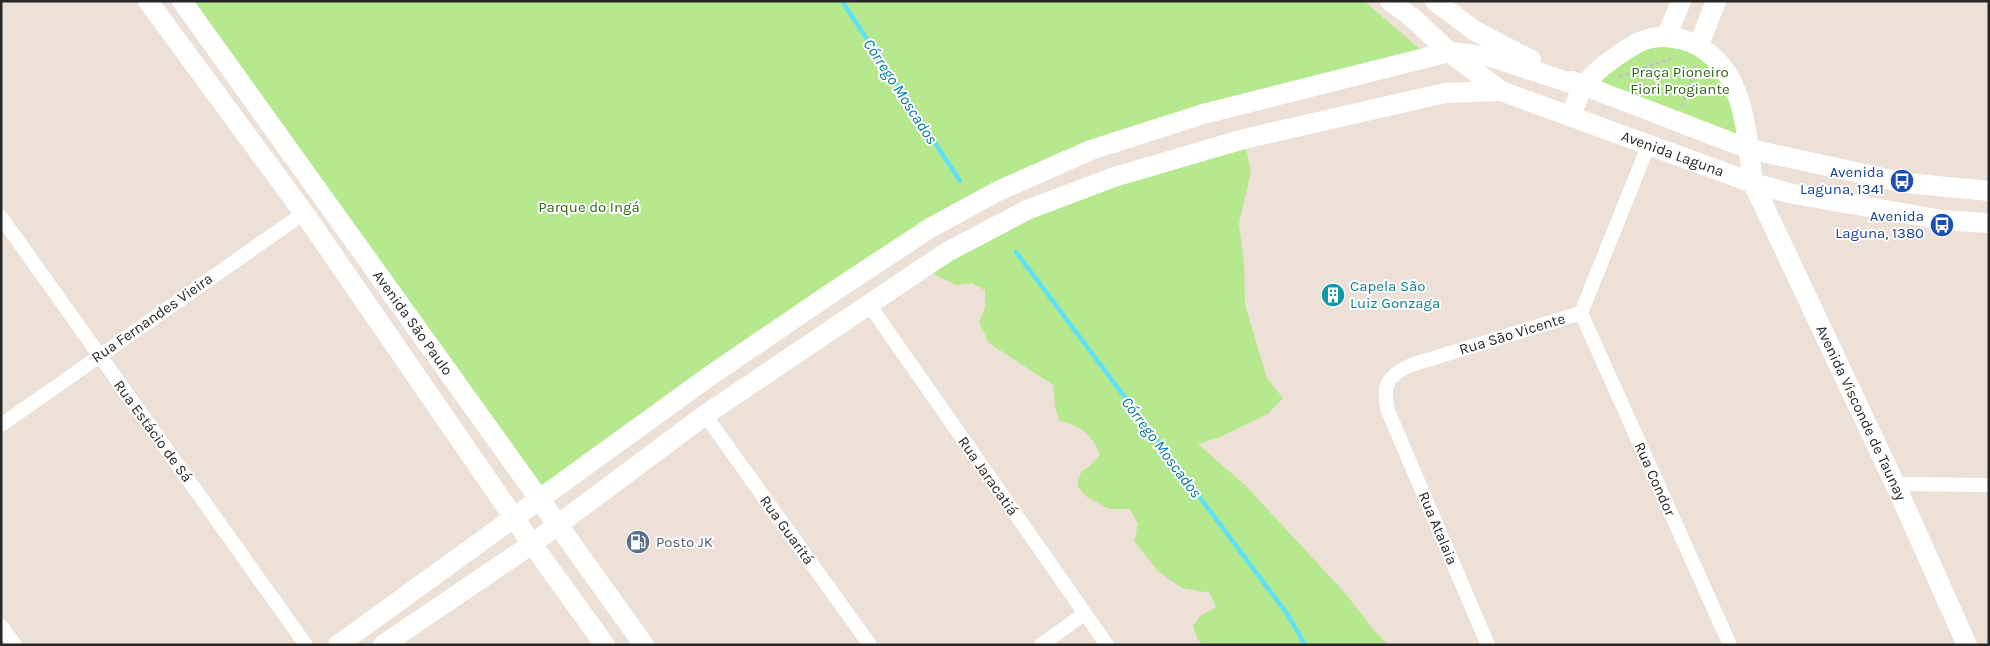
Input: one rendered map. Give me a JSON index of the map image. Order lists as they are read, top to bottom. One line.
{"streets":{"main road":["Avenida Laguna","Avenida São Paulo","Avenida Visconde de Taunay"],"street":["Rua Fernandes Vieira","Rua São Vicente","Rua Estácio de Sá","Rua Jaracatiá","Rua Condor","Rua Atalaia","Rua Guaritá"]},"crossings":[["Avenida Laguna","Rua São Vicente"],["Avenida Laguna","Avenida Visconde de Taunay"],["Rua Fernandes Vieira","Avenida São Paulo"],["Rua Fernandes Vieira","Rua Estácio de Sá"],["Rua São Vicente","Rua Condor"],["Rua São Vicente","Rua Atalaia"]],"water":["Córrego Moscados"],"parks":["Praça Pioneiro Fiori Progiante","Parque do Ingá"],"places":{"bus stop":["Avenida Laguna, 1341","Avenida Laguna, 1380"],"building":["Capela São Luiz Gonzaga"],"fuel station":["Posto JK"]}}
